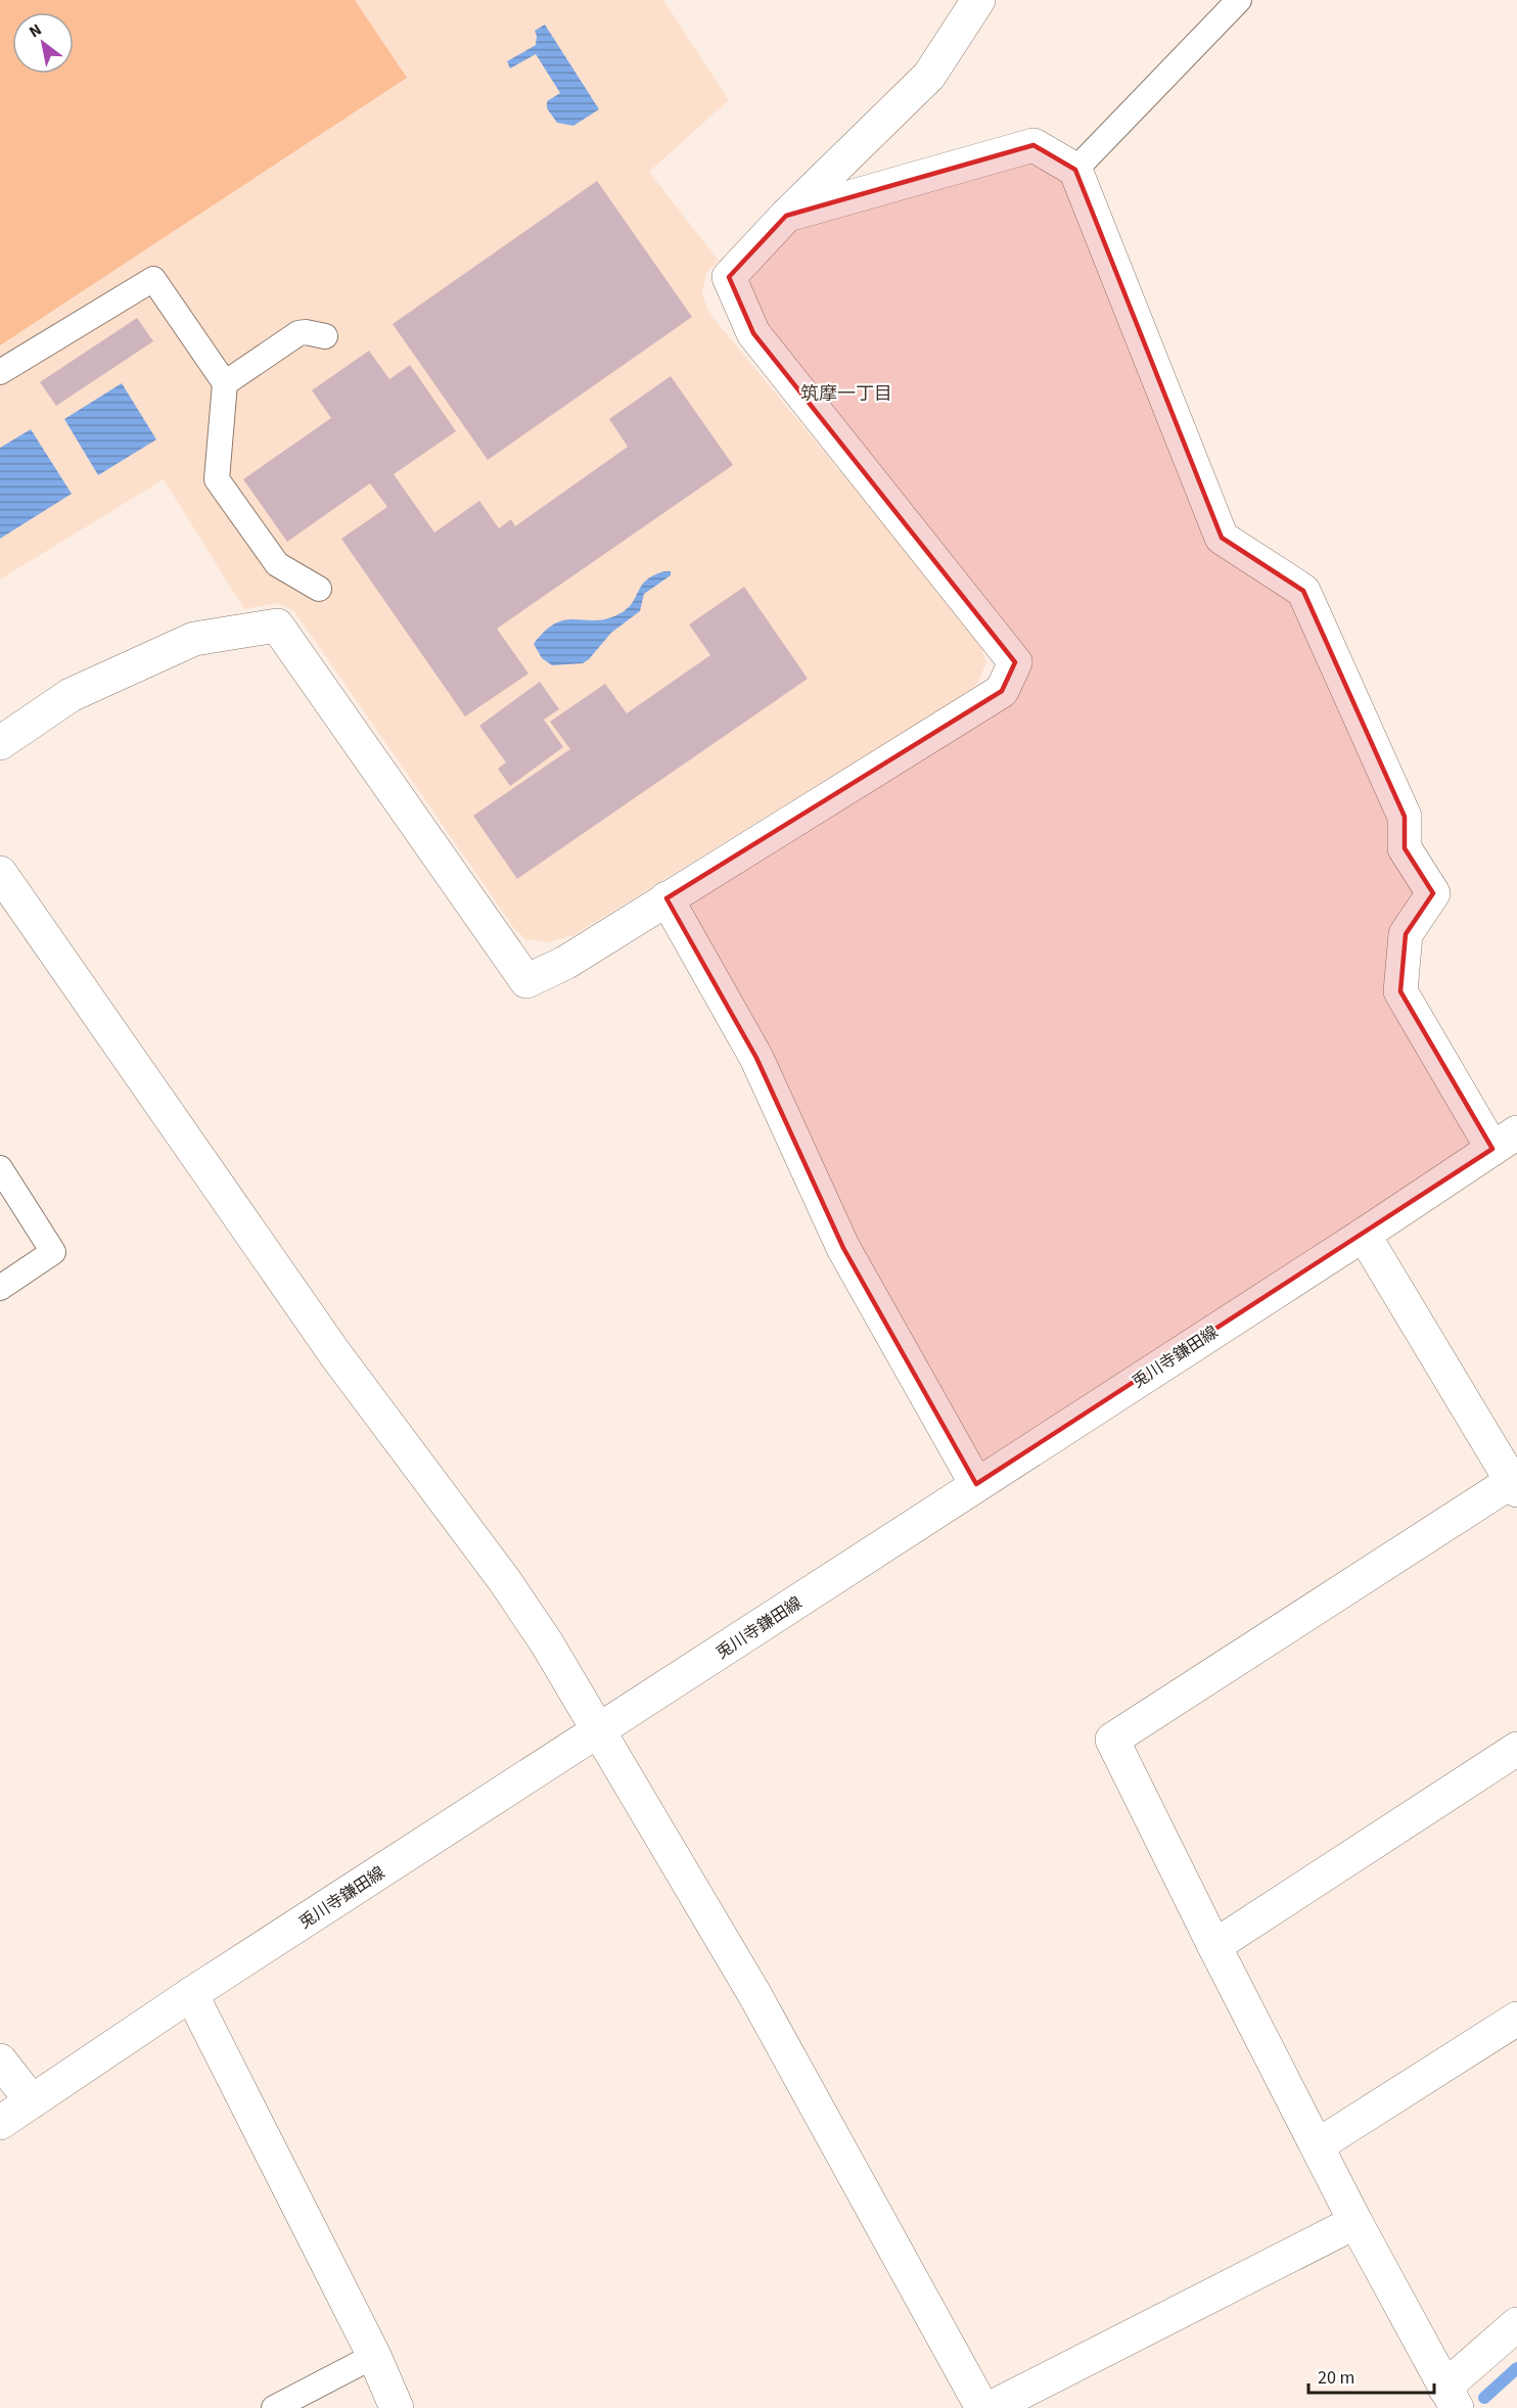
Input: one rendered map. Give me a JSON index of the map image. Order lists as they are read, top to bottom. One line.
{"streets":{"street":["兎川寺鎌田線"]},"districts":["筑摩一丁目"],"scale_bar":"20 m","north":"top left"}
